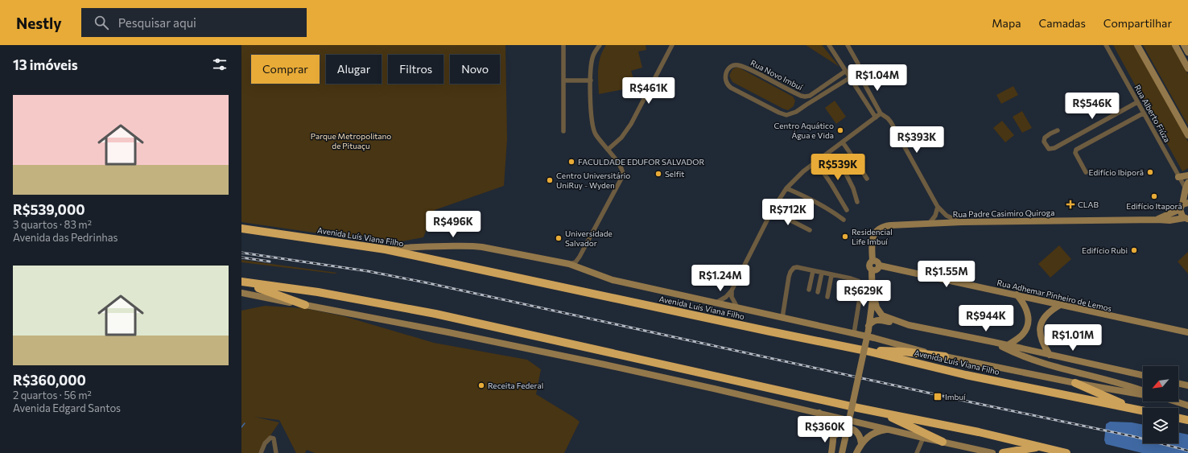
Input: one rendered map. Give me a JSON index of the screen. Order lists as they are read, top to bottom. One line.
{"streets":{"highway":["Avenida Luís Viana Filho"],"main road":["Rua Alberto Fiúza","Rua Padre Casimiro Quiroga","Rua Adhemar Pinheiro de Lemos"],"street":["Rua Novo Imbuí"]},"crossings":[["Rua Alberto Fiúza","Rua Padre Casimiro Quiroga"],["Rua Padre Casimiro Quiroga","Rua Adhemar Pinheiro de Lemos"]],"parks":["Parque Metropolitano de Pituaçu"],"places":{"other":["Centro Aquático Água e Vida","FACULDADE EDUFOR SALVADOR","Edifício Ibiporã","Selfit","Centro Universitário UniRuy - Wyden","Edifício Itaporã","Residencial Life Imbuí","Universidade Salvador","Edifício Rubi","Receita Federal"],"health":["CLAB"],"transit":["Imbuí"]},"north":"bottom left","page":{"header":"Nestly","search":"Pesquisar aqui","nav":["Mapa","Camadas","Compartilhar"],"heading":"13 imóveis","chip":["Comprar","Alugar","Filtros","Novo"],"price":["R$1.04M","R$461K","R$546K","R$393K","R$539K","R$712K","R$496K","R$1.55M","R$1.24M","R$629K","R$944K","R$1.01M","R$360K"],"list":[{"name":"R$539,000","note":"3 quartos · 83 m² · Avenida das Pedrinhas"},{"name":"R$360,000","note":"2 quartos · 56 m² · Avenida Edgard Santos"}]}}
